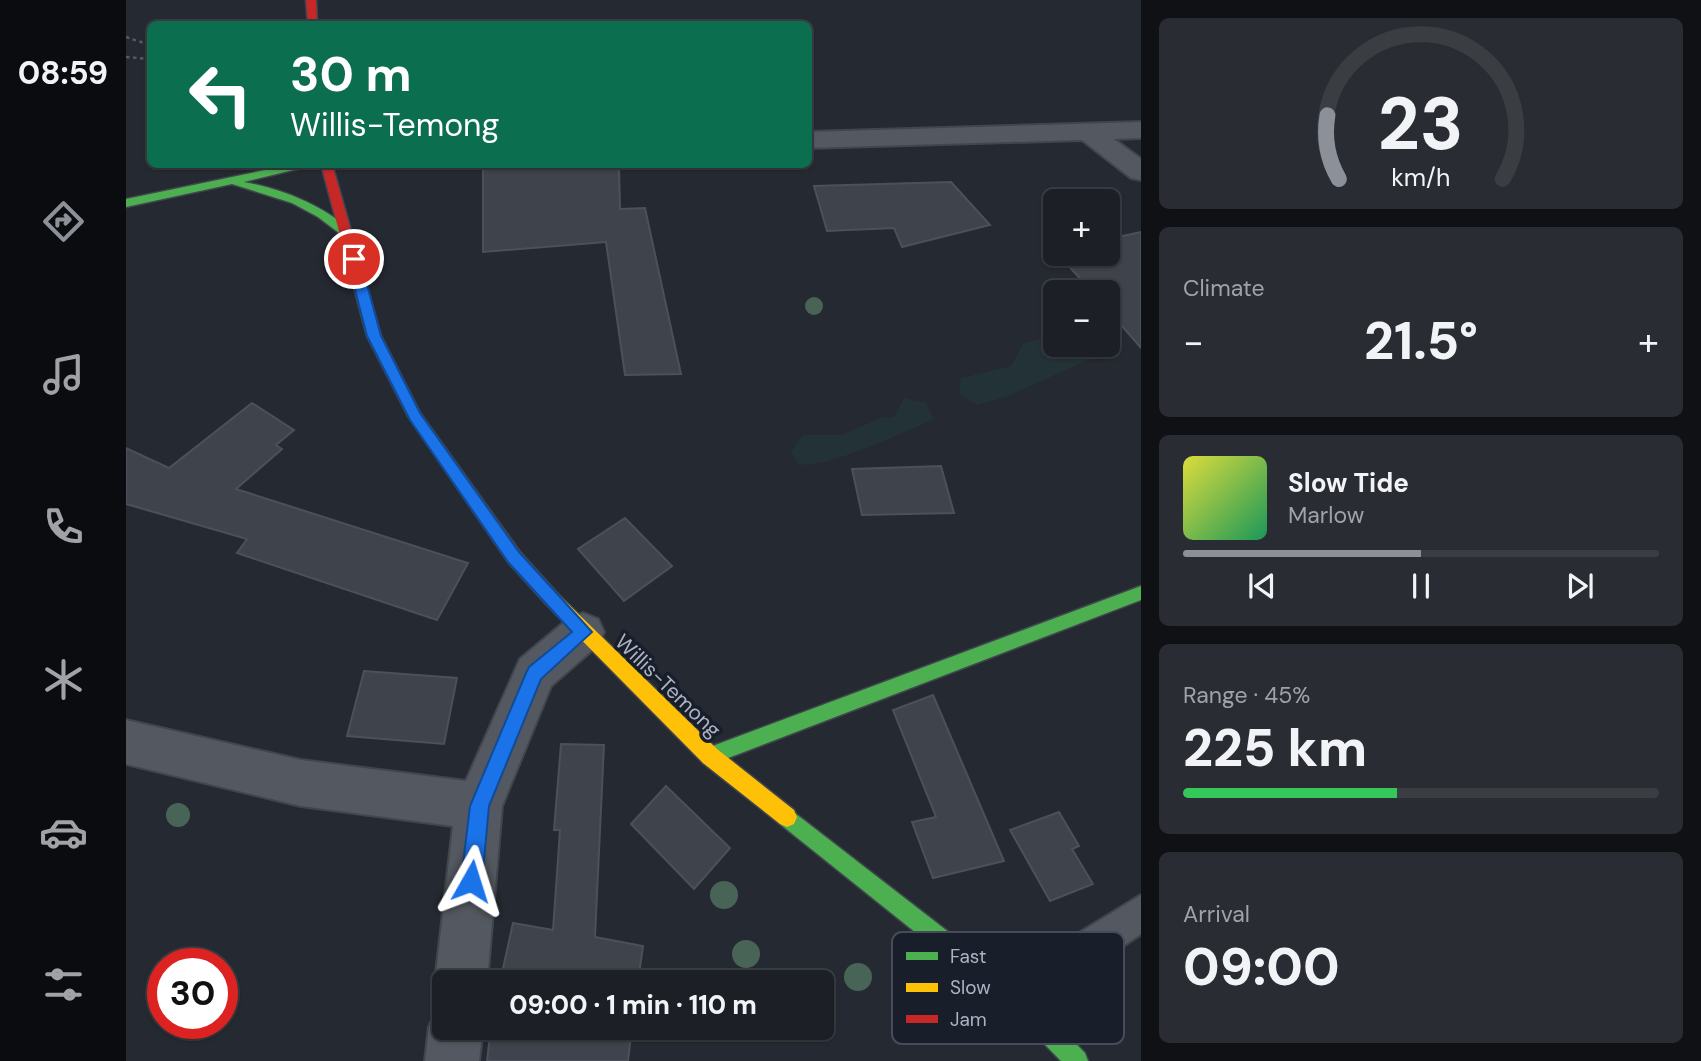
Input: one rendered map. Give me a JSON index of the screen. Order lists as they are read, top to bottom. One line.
{"streets":{"main road":["Willis-Temong"]},"legend":["Fast","Slow","Jam"],"page":{"tabs":"08:59","turn":["30 m","Willis-Temong"],"map_buttons":["+","−"],"tile":["Climate",["Range · 45%","225 km"],["Arrival","09:00"]],"heat":["−","21.5°","+"],"song":["Slow Tide","Marlow"],"limit":"30","trip":"09:00 · 1 min · 110 m","gauge":["23","km/h"]}}
